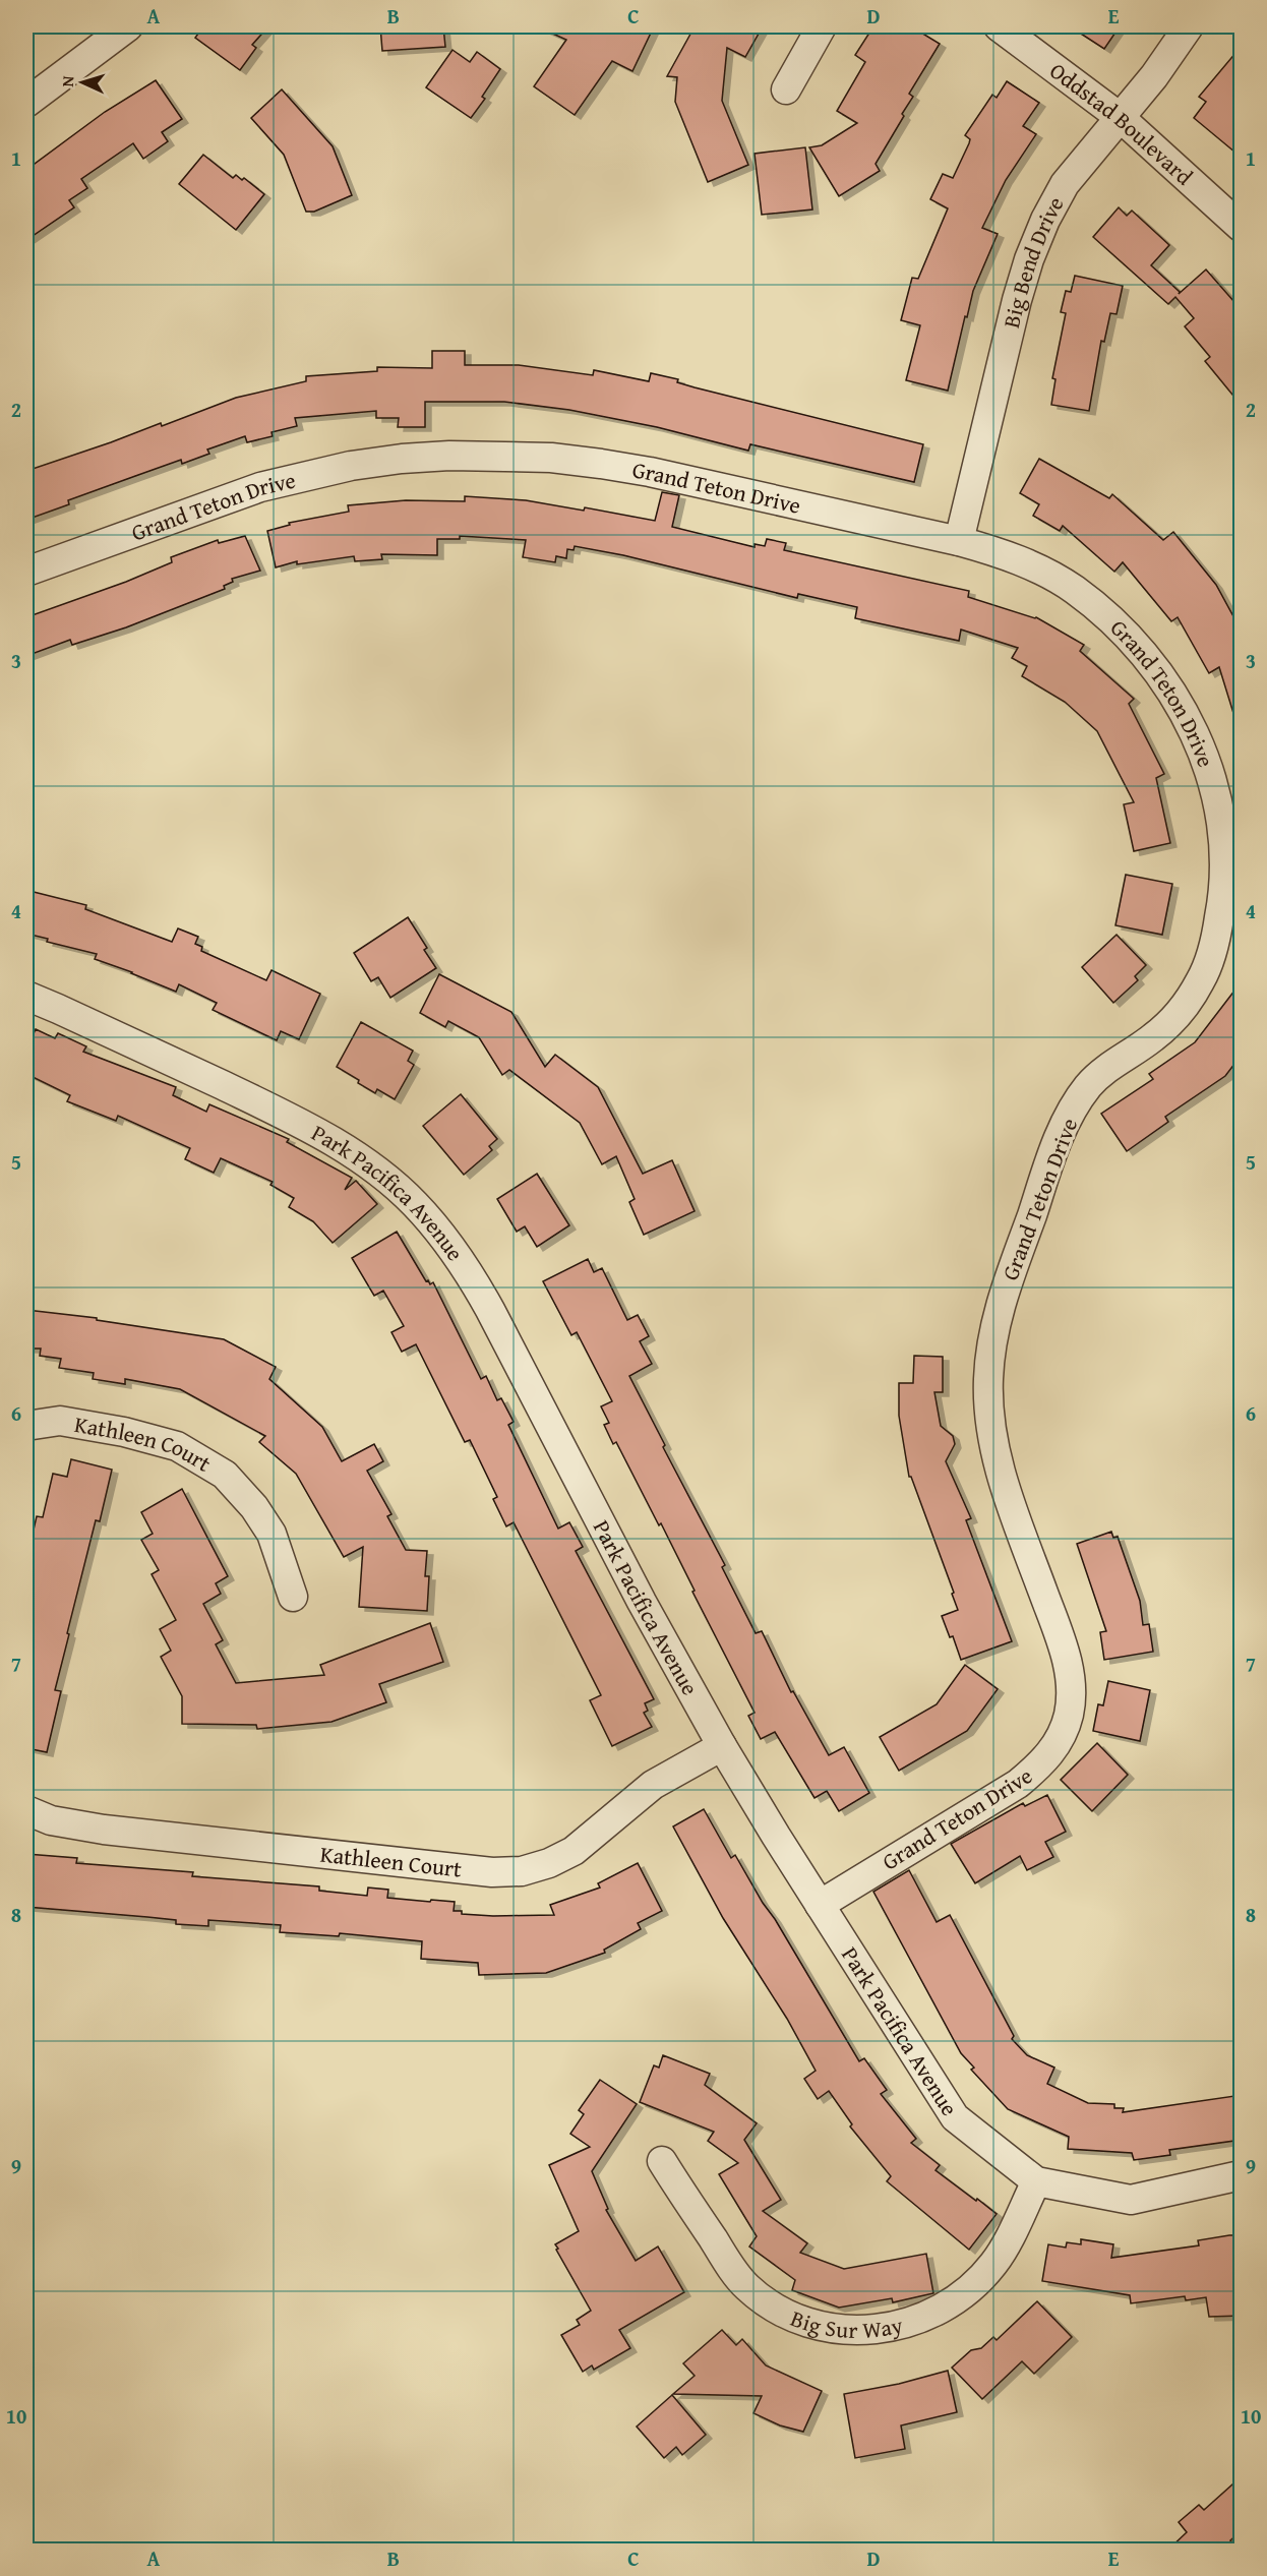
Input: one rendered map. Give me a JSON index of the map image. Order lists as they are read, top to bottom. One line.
{"streets":{"street":["Oddstad Boulevard","Big Bend Drive","Grand Teton Drive","Park Pacifica Avenue","Kathleen Court","Big Sur Way"]},"crossings":[["Oddstad Boulevard","Big Bend Drive"],["Big Bend Drive","Grand Teton Drive"],["Grand Teton Drive","Park Pacifica Avenue"],["Park Pacifica Avenue","Kathleen Court"],["Park Pacifica Avenue","Big Sur Way"]],"north":"left","grid":{"columns":["A","B","C","D","E"],"rows":["1","2","3","4","5","6","7","8","9","10"]}}
